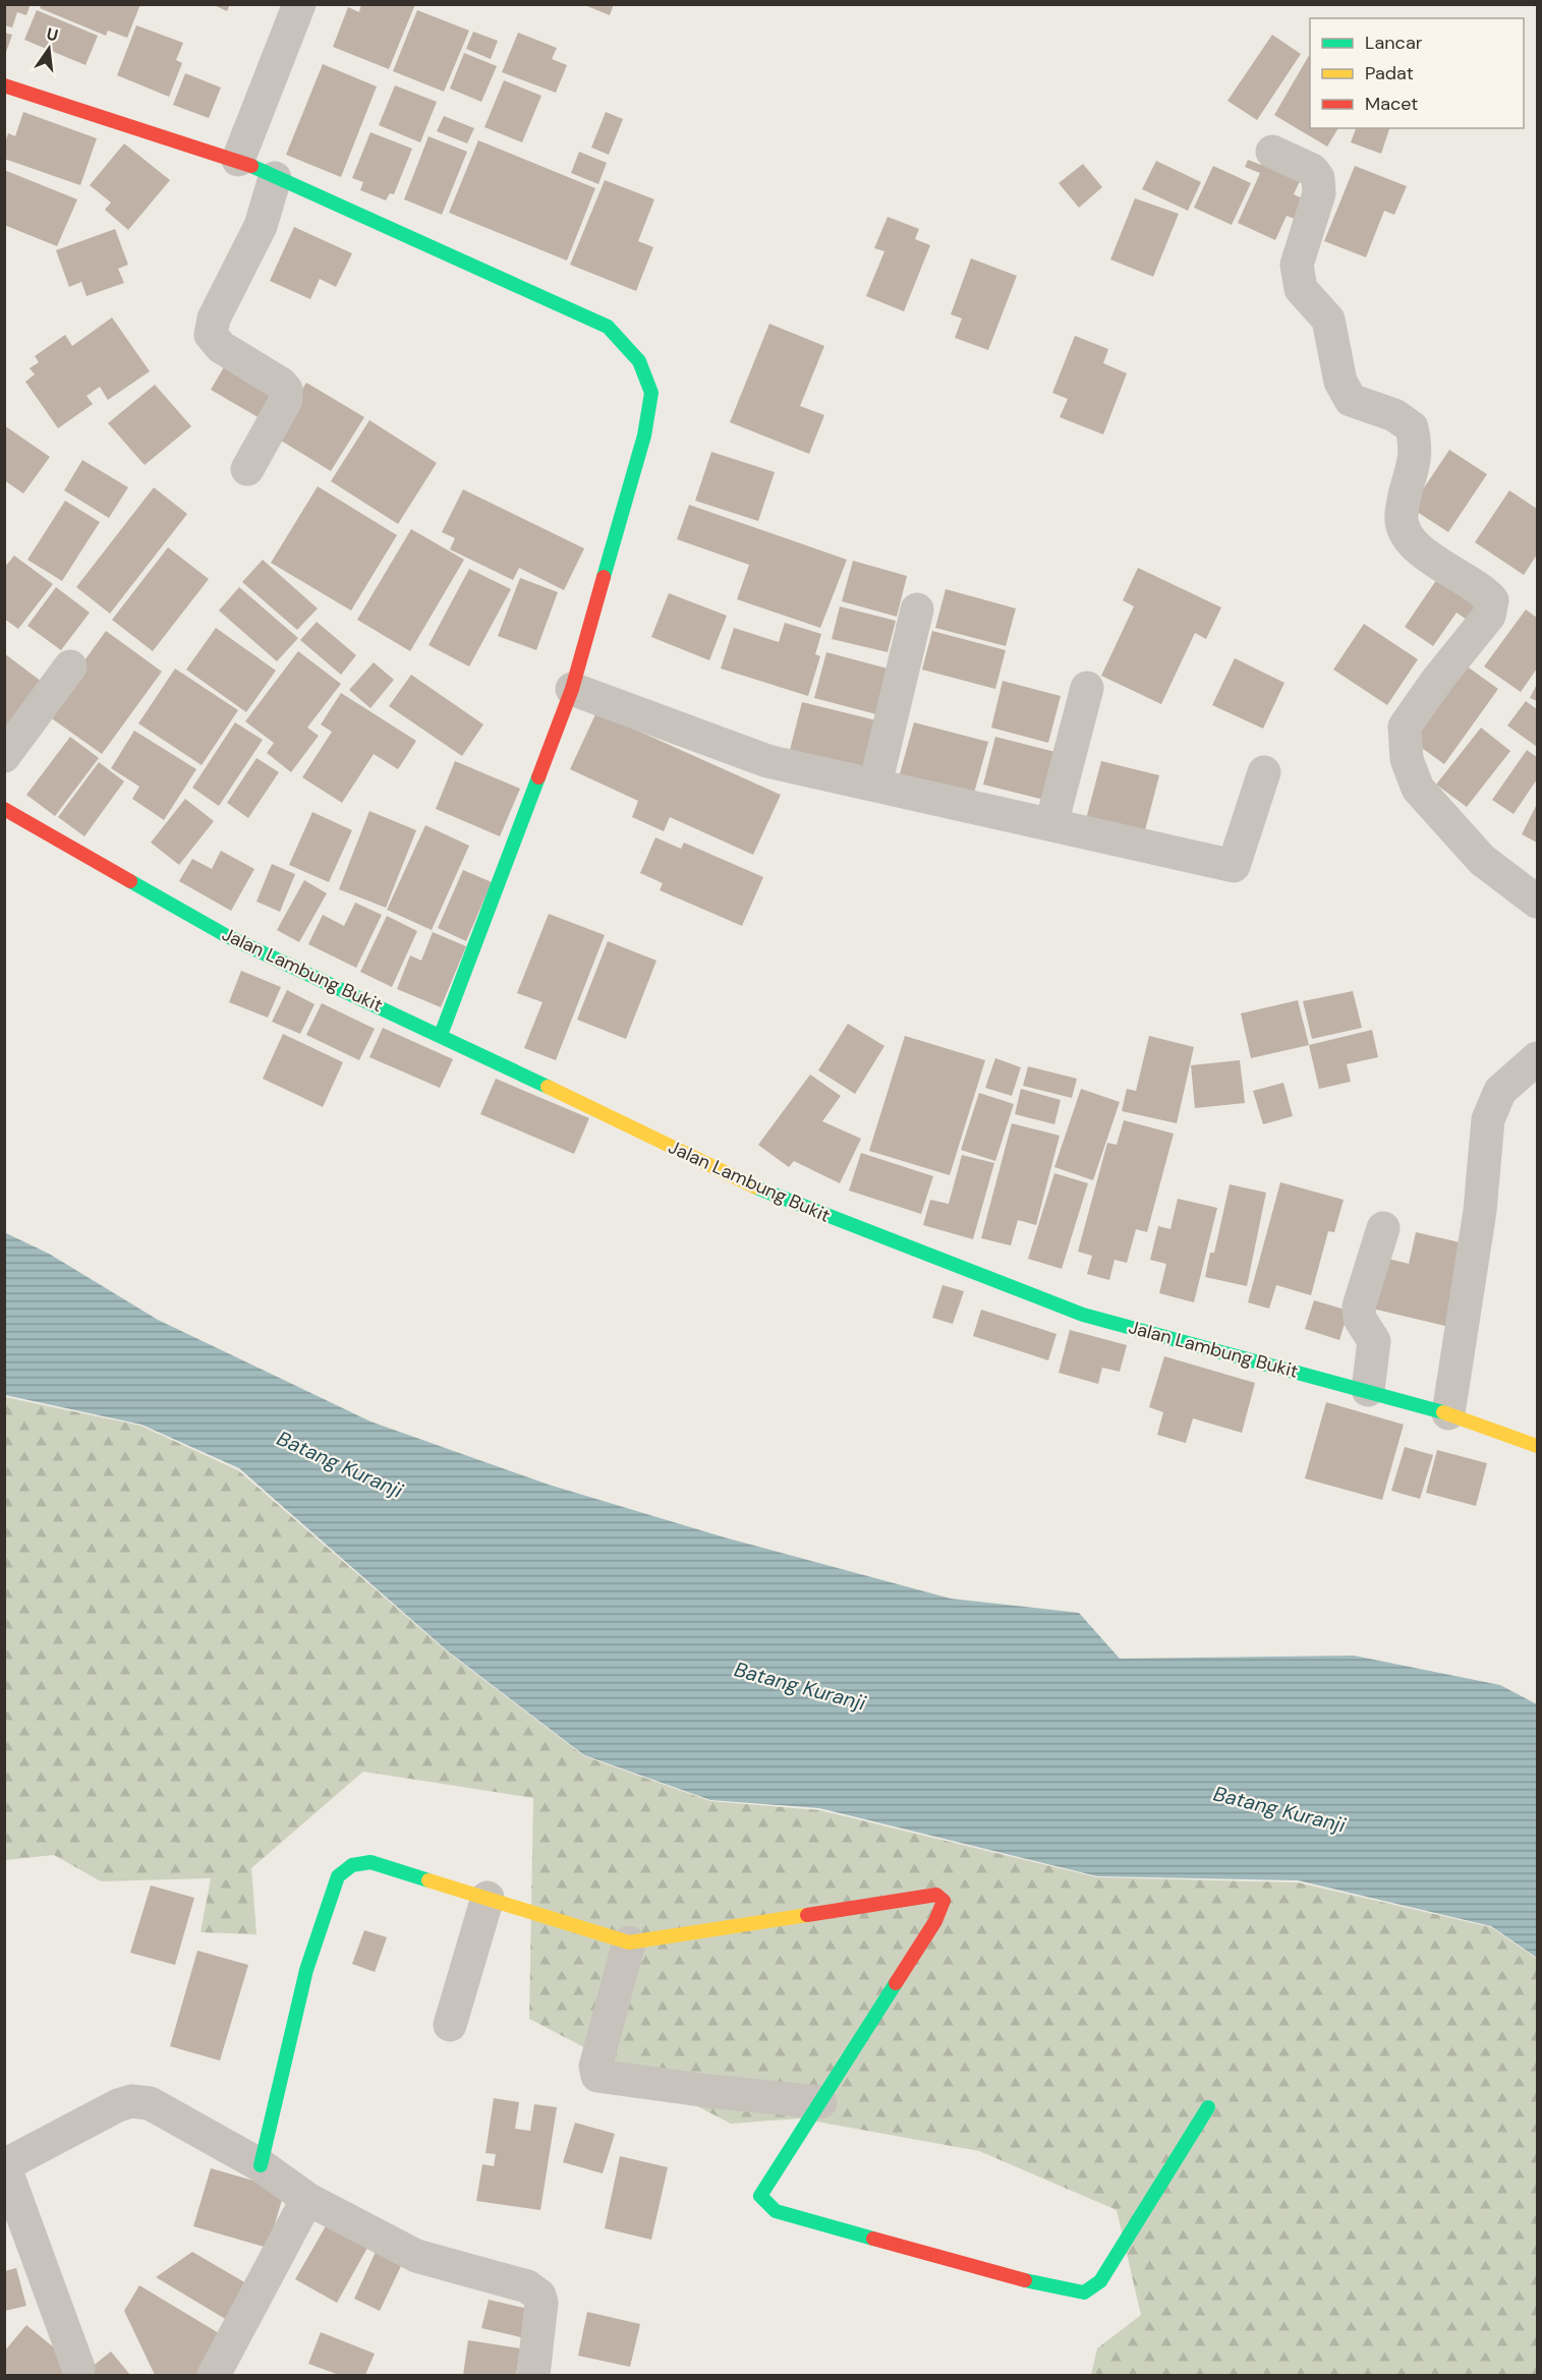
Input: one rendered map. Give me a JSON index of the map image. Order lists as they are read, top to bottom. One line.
{"streets":{"street":["Jalan Lambung Bukit"]},"water":["Batang Kuranji"],"legend":["Lancar","Padat","Macet"],"north":"top"}
